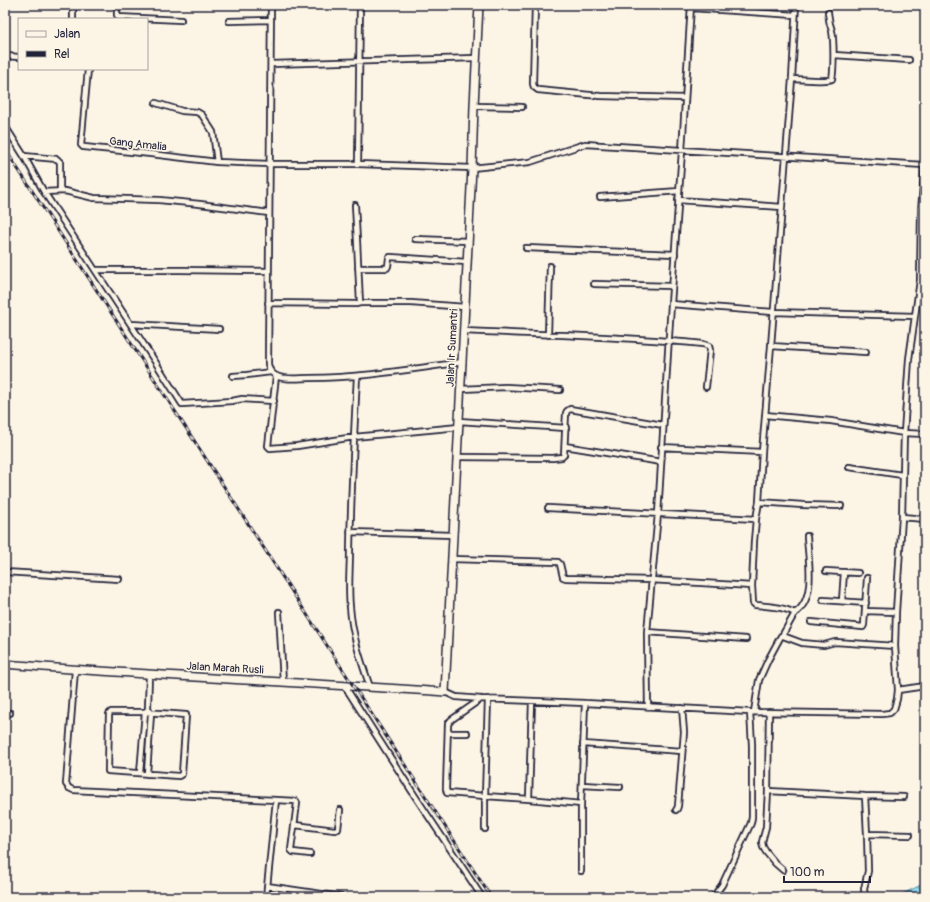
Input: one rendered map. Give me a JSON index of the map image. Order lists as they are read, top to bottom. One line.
{"streets":{"main road":["Jalan Ir Sumantri","Jalan Marah Rusli"],"street":["Gang Amalia"]},"crossings":[["Gang Amalia","Jalan Ir Sumantri"],["Jalan Ir Sumantri","Jalan Marah Rusli"]],"legend":["Jalan","Rel"],"scale_bar":"100 m"}
